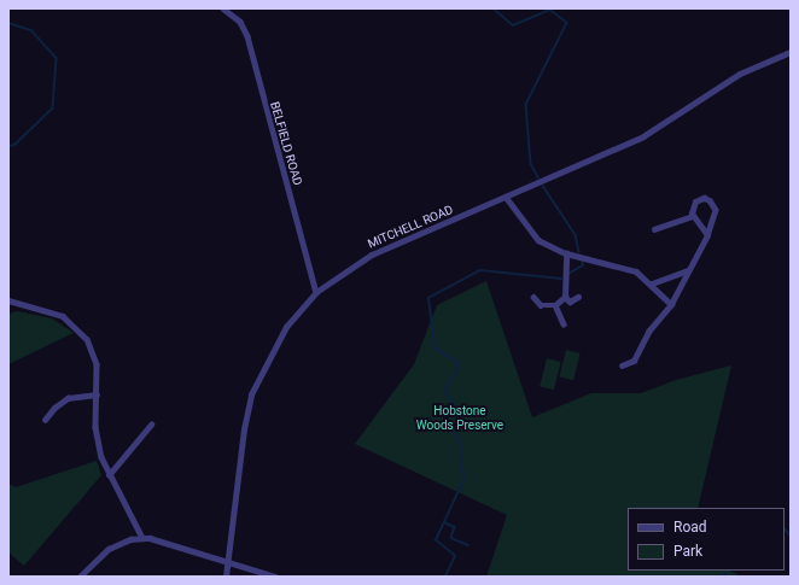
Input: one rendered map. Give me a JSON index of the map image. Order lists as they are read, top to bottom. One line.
{"streets":{"street":["BELFIELD ROAD","MITCHELL ROAD"]},"crossings":[["BELFIELD ROAD","MITCHELL ROAD"]],"parks":["Hobstone Woods Preserve"],"legend":["Road","Park"]}
